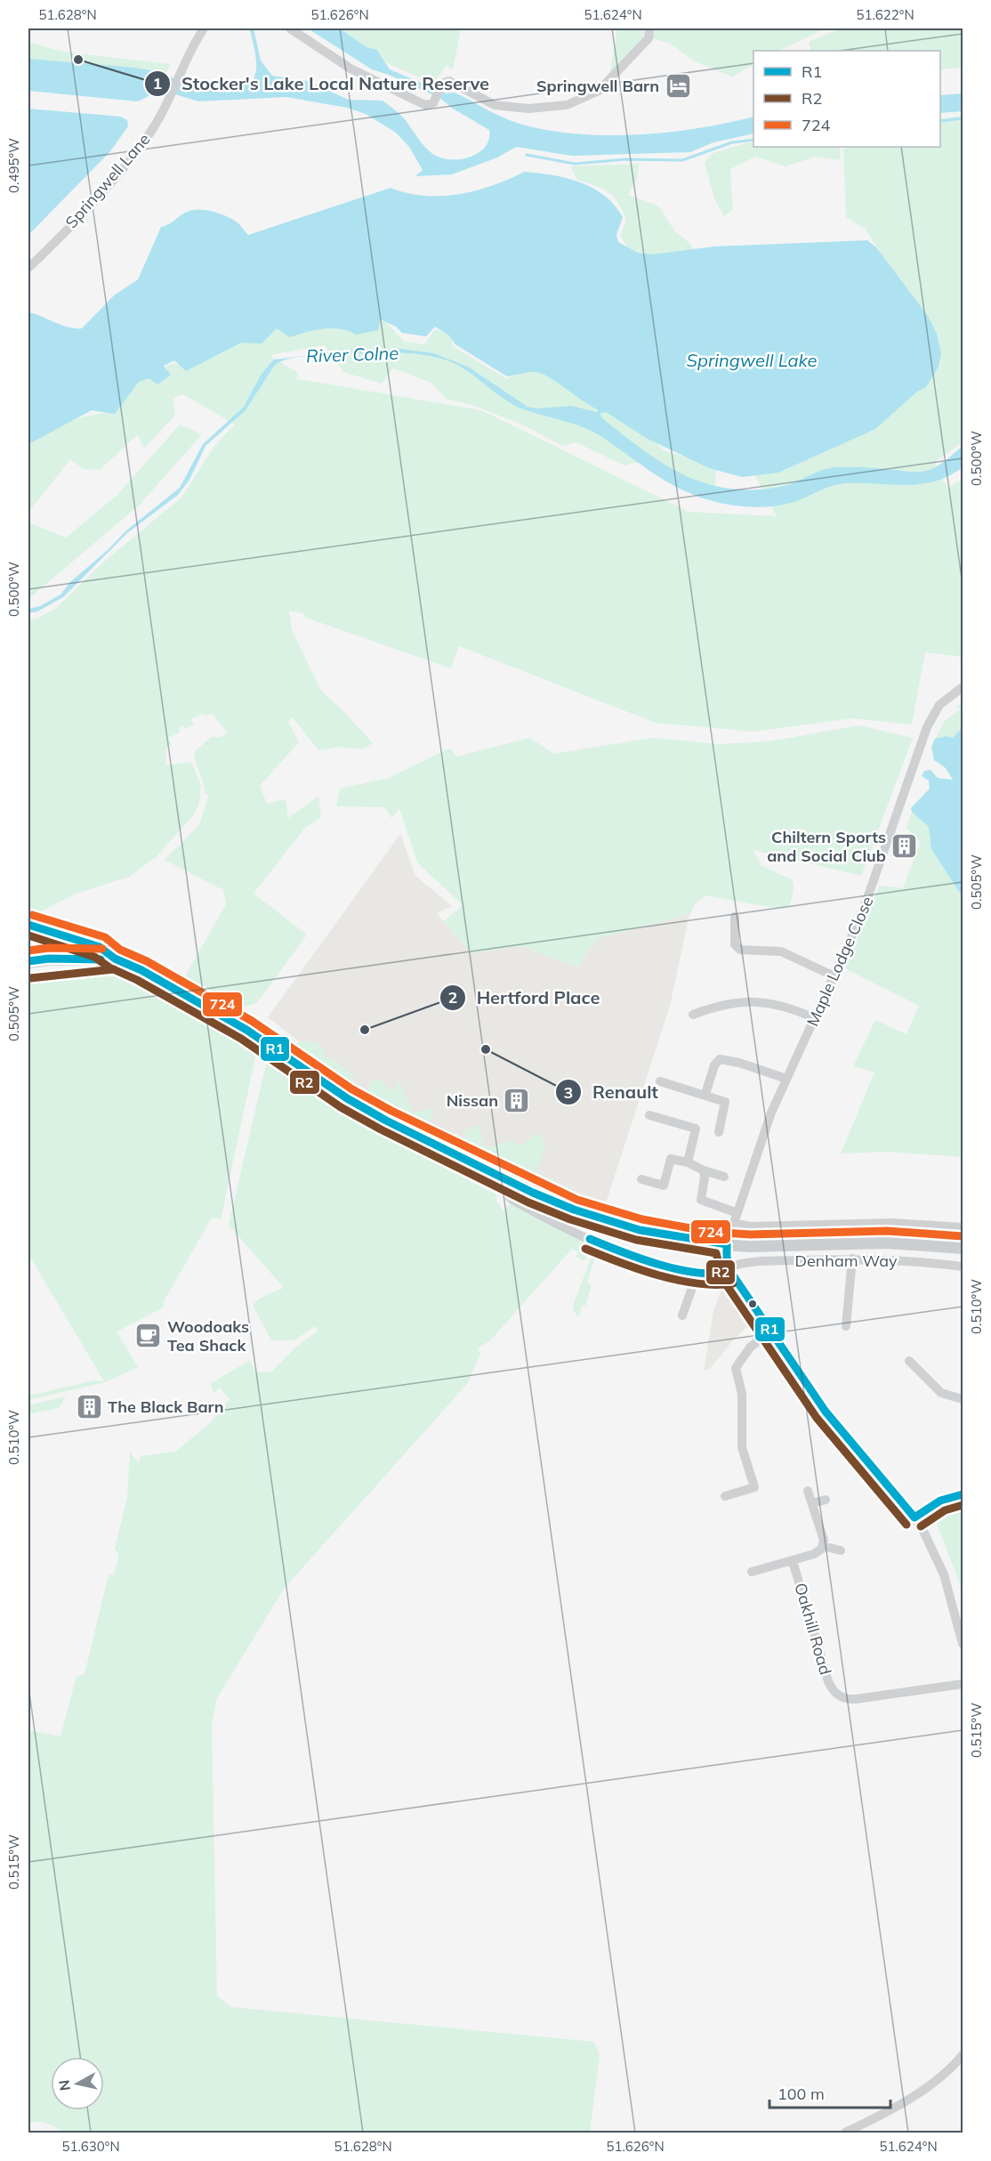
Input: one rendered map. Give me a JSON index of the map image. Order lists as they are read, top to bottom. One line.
{"streets":{"street":["Springwell Lane","Maple Lodge Close","Denham Way","Oakhill Road"]},"water":["River Colne","Springwell Lake"],"places":{"other":["Stocker's Lake Local Nature Reserve","Hertford Place","Renault"],"hotel":["Springwell Barn"],"building":["Chiltern Sports and Social Club","Nissan","The Black Barn"],"cafe":["Woodoaks Tea Shack"]},"lines":["transit line 724","transit line R1","transit line R2"],"legend":["R1","R2","724"],"scale_bar":"100 m","north":"left","coordinates":["51.628°N","51.626°N","51.624°N","51.622°N","0.495°W","0.500°W","0.505°W","0.510°W","0.515°W","51.630°N"]}
